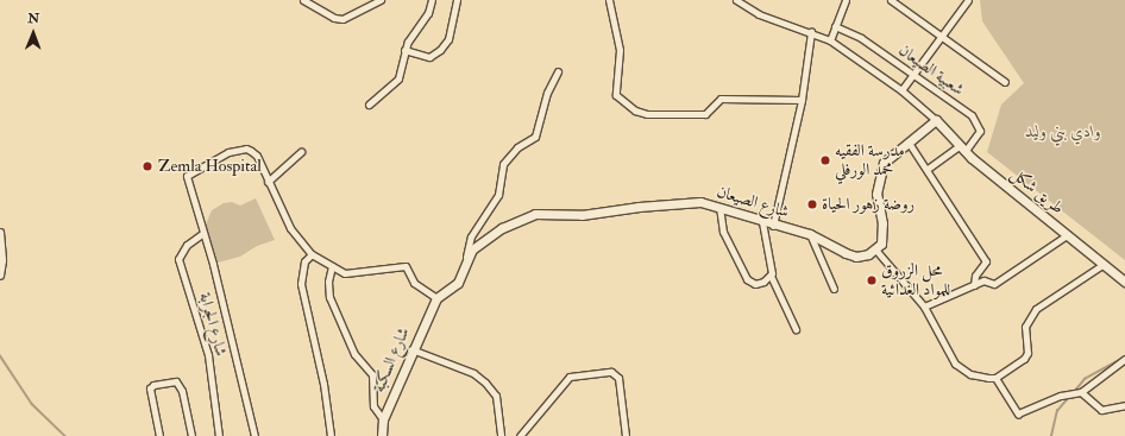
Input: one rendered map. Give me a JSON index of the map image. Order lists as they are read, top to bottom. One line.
{"streets":{"main road":["طريق شكل","شارع الصيعان","شارع السكبة"],"street":["شعبية الصيعان","شارع الجرابة"]},"crossings":[["شعبية الصيعان","طريق شكل"],["شارع الصيعان","شارع السكبة"]],"parks":["وادي بني وليد"],"places":["مدرسة الفقيه محمد الورفلي","Zemla Hospital","روضة زهور الحياة","محل الزروق للمواد الغدائية"],"north":"top"}
